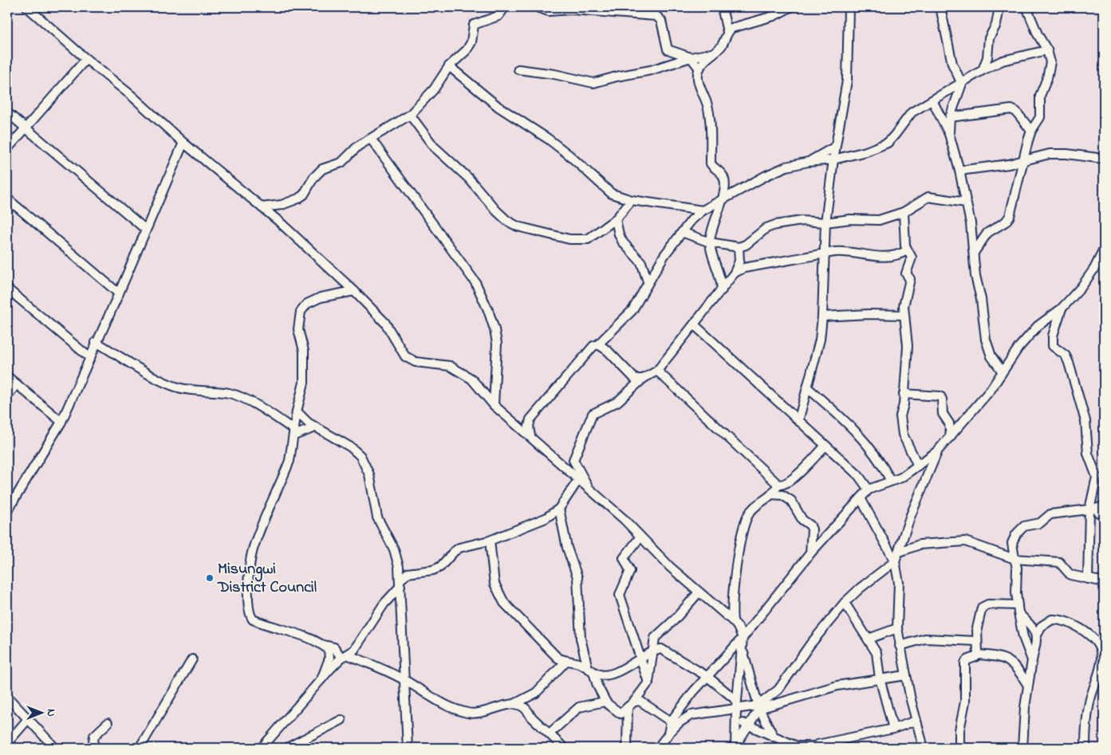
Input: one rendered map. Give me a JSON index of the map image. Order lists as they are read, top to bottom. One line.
{"places":["Misungwi District Council"],"north":"right"}
